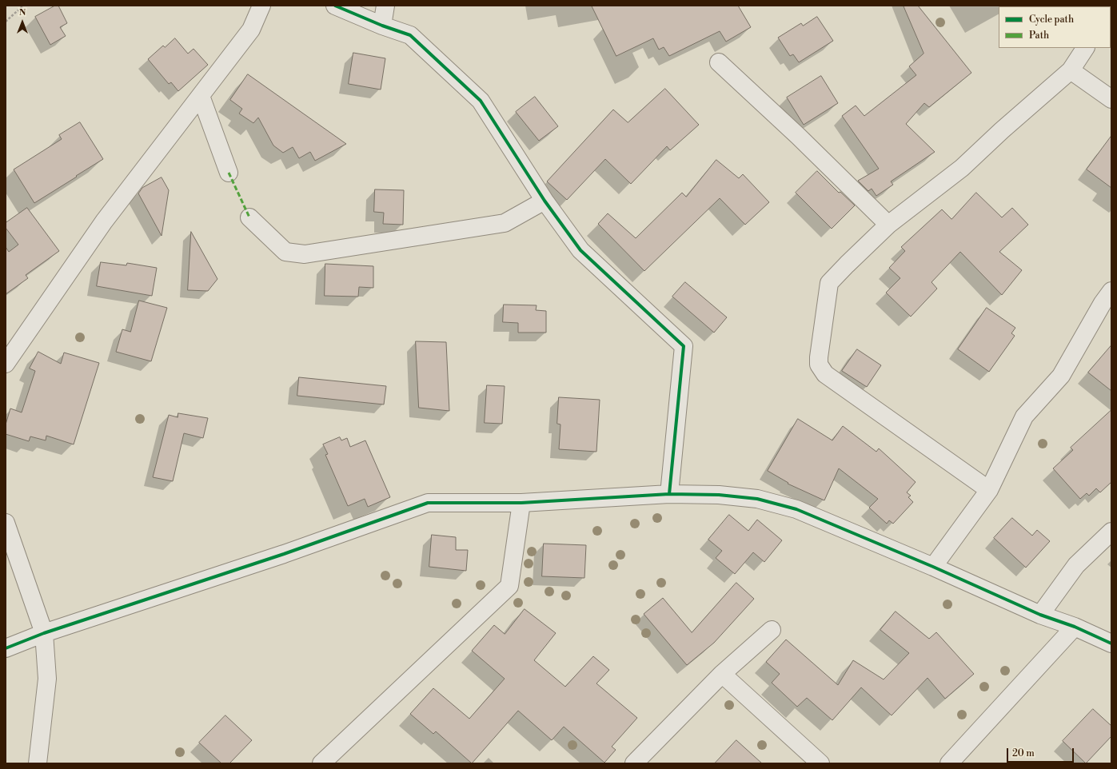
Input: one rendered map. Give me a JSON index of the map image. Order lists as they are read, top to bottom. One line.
{"legend":["Cycle path","Path"],"scale_bar":"20 m","north":"top"}
